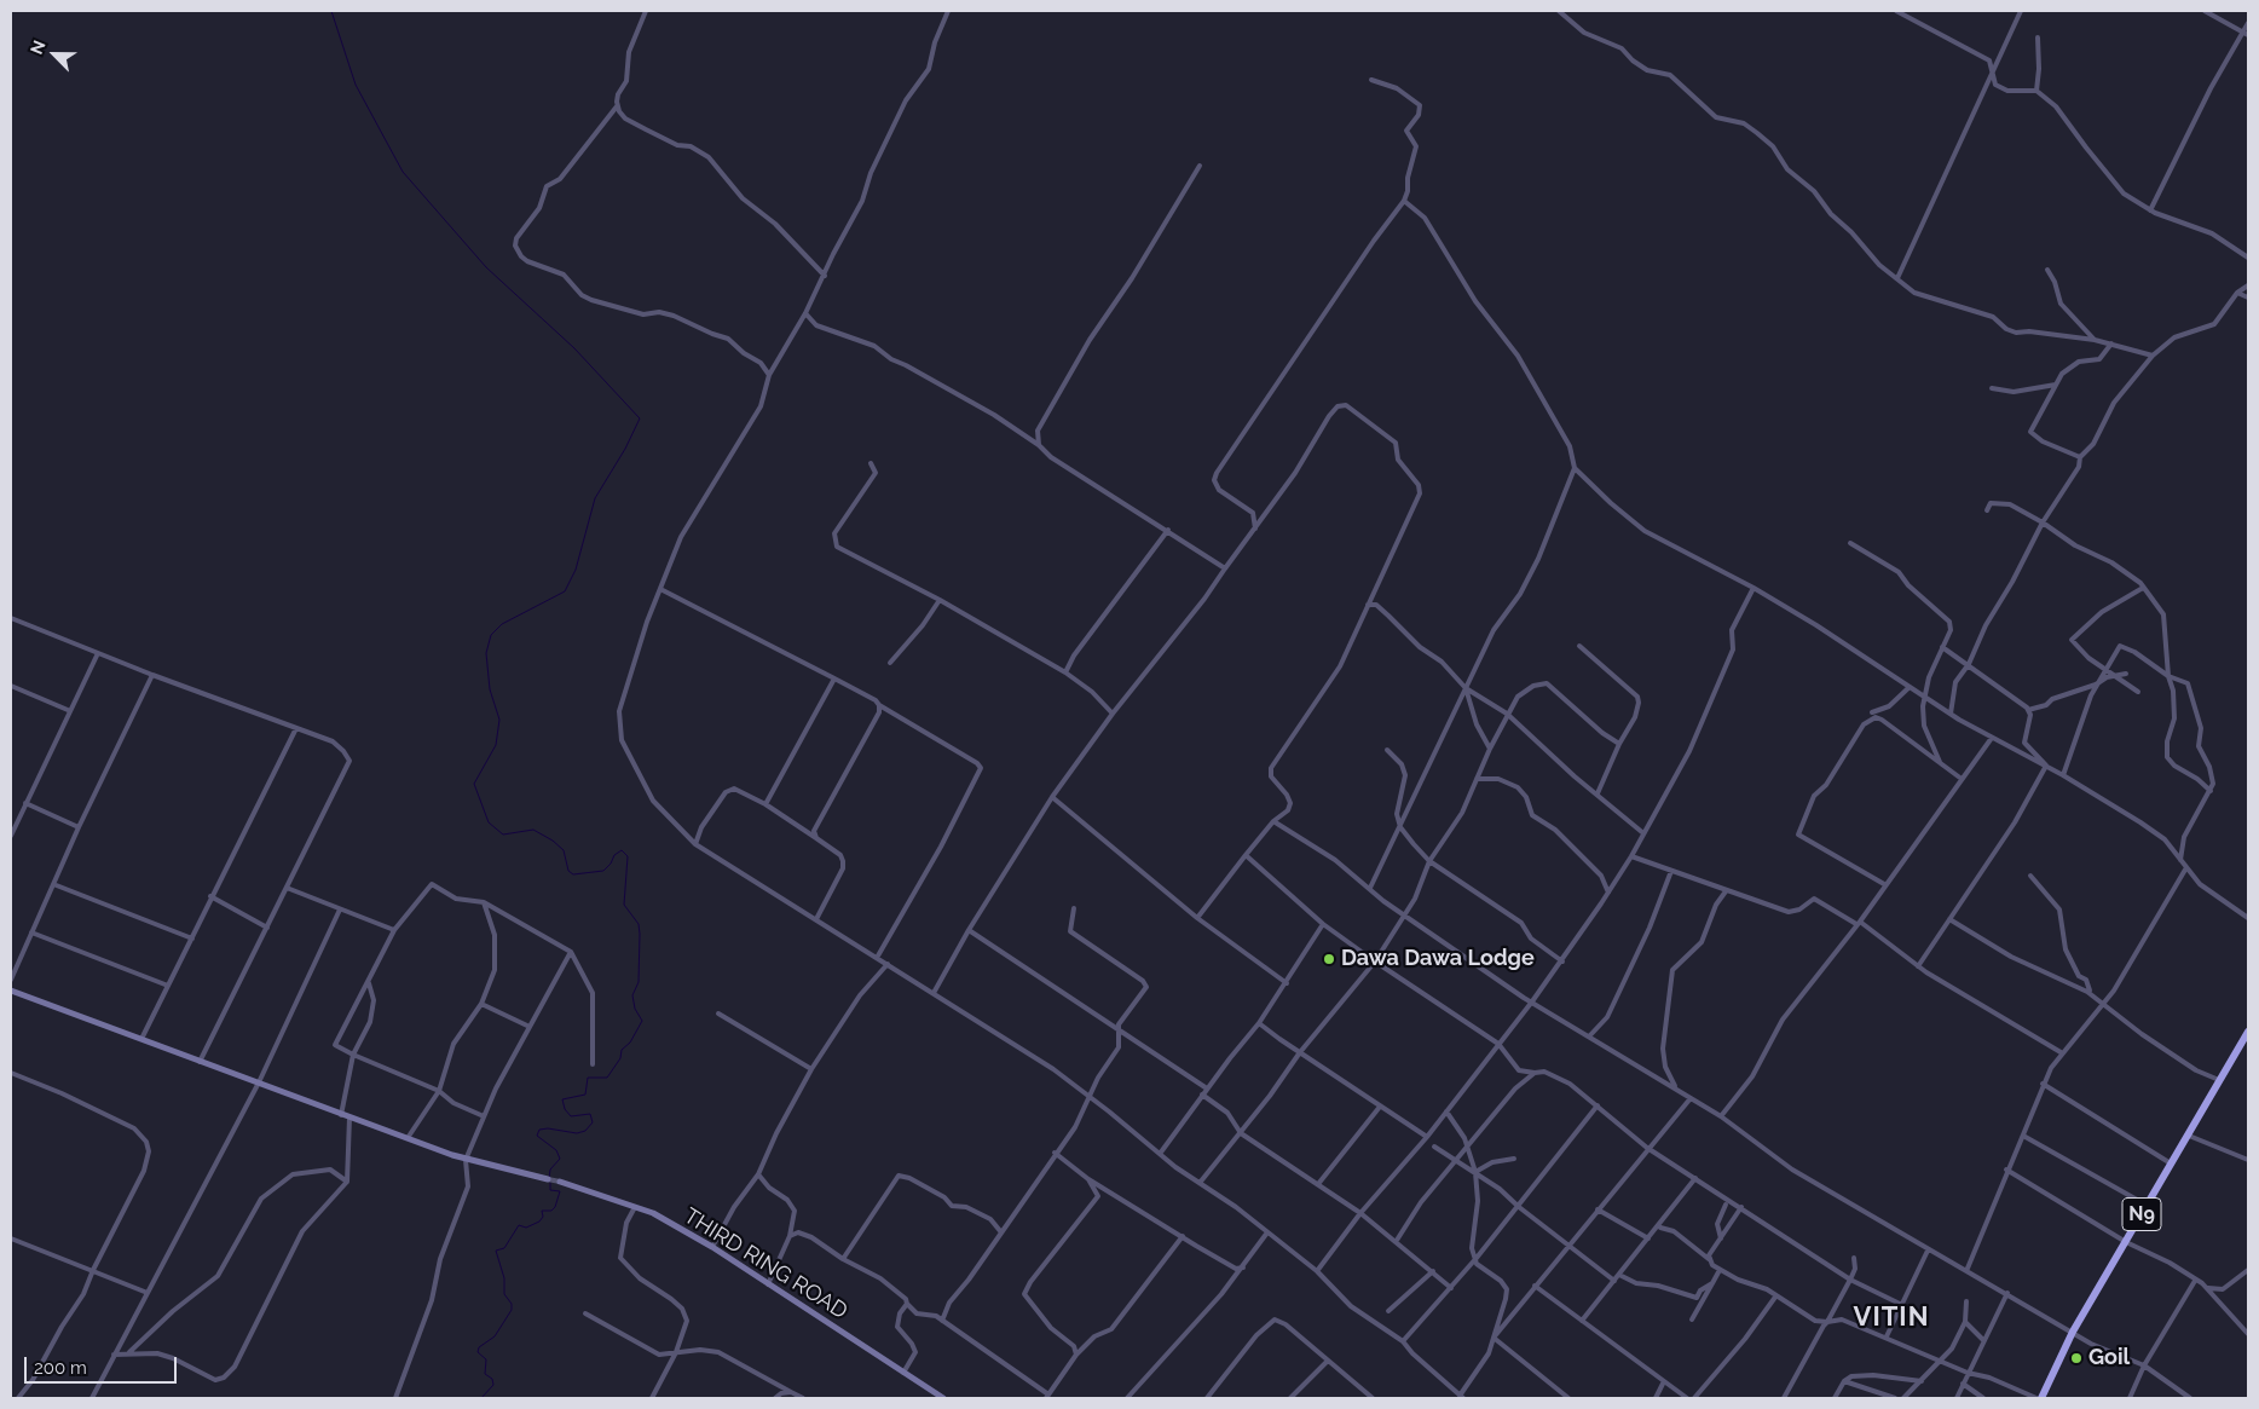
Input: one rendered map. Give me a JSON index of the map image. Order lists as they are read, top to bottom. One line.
{"streets":{"highway":["N9"],"street":["THIRD RING ROAD"]},"districts":["VITIN"],"places":["Dawa Dawa Lodge","Goil"],"scale_bar":"200 m","north":"top left"}
